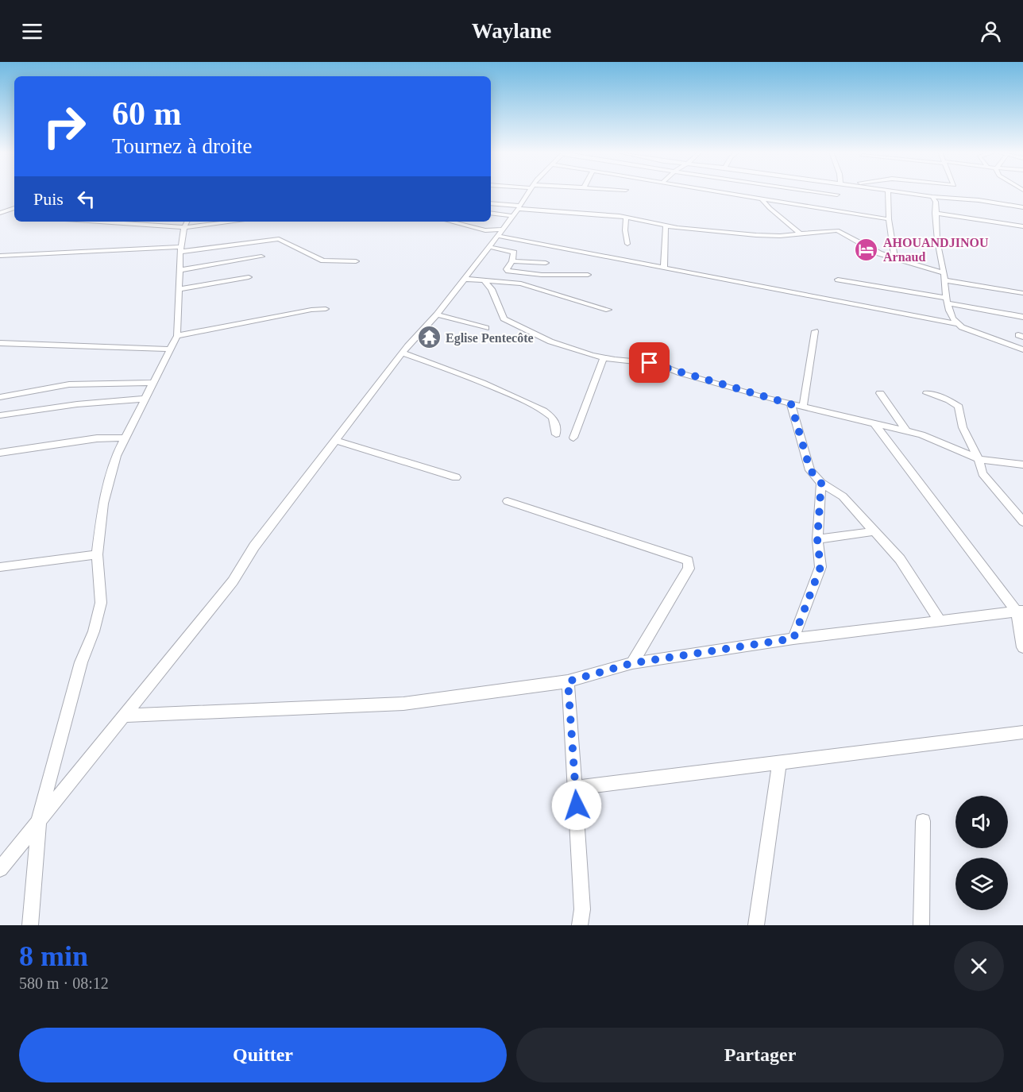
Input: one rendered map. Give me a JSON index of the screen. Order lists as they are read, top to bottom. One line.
{"places":{"hotel":["AHOUANDJINOU Arnaud"],"temple":["Eglise Pentecôte"]},"page":{"header":"Waylane","turn":["60 m","Tournez à droite"],"then":"Puis","heading":["8 min","580 m · 08:12"],"buttons":["Quitter","Partager"]}}
